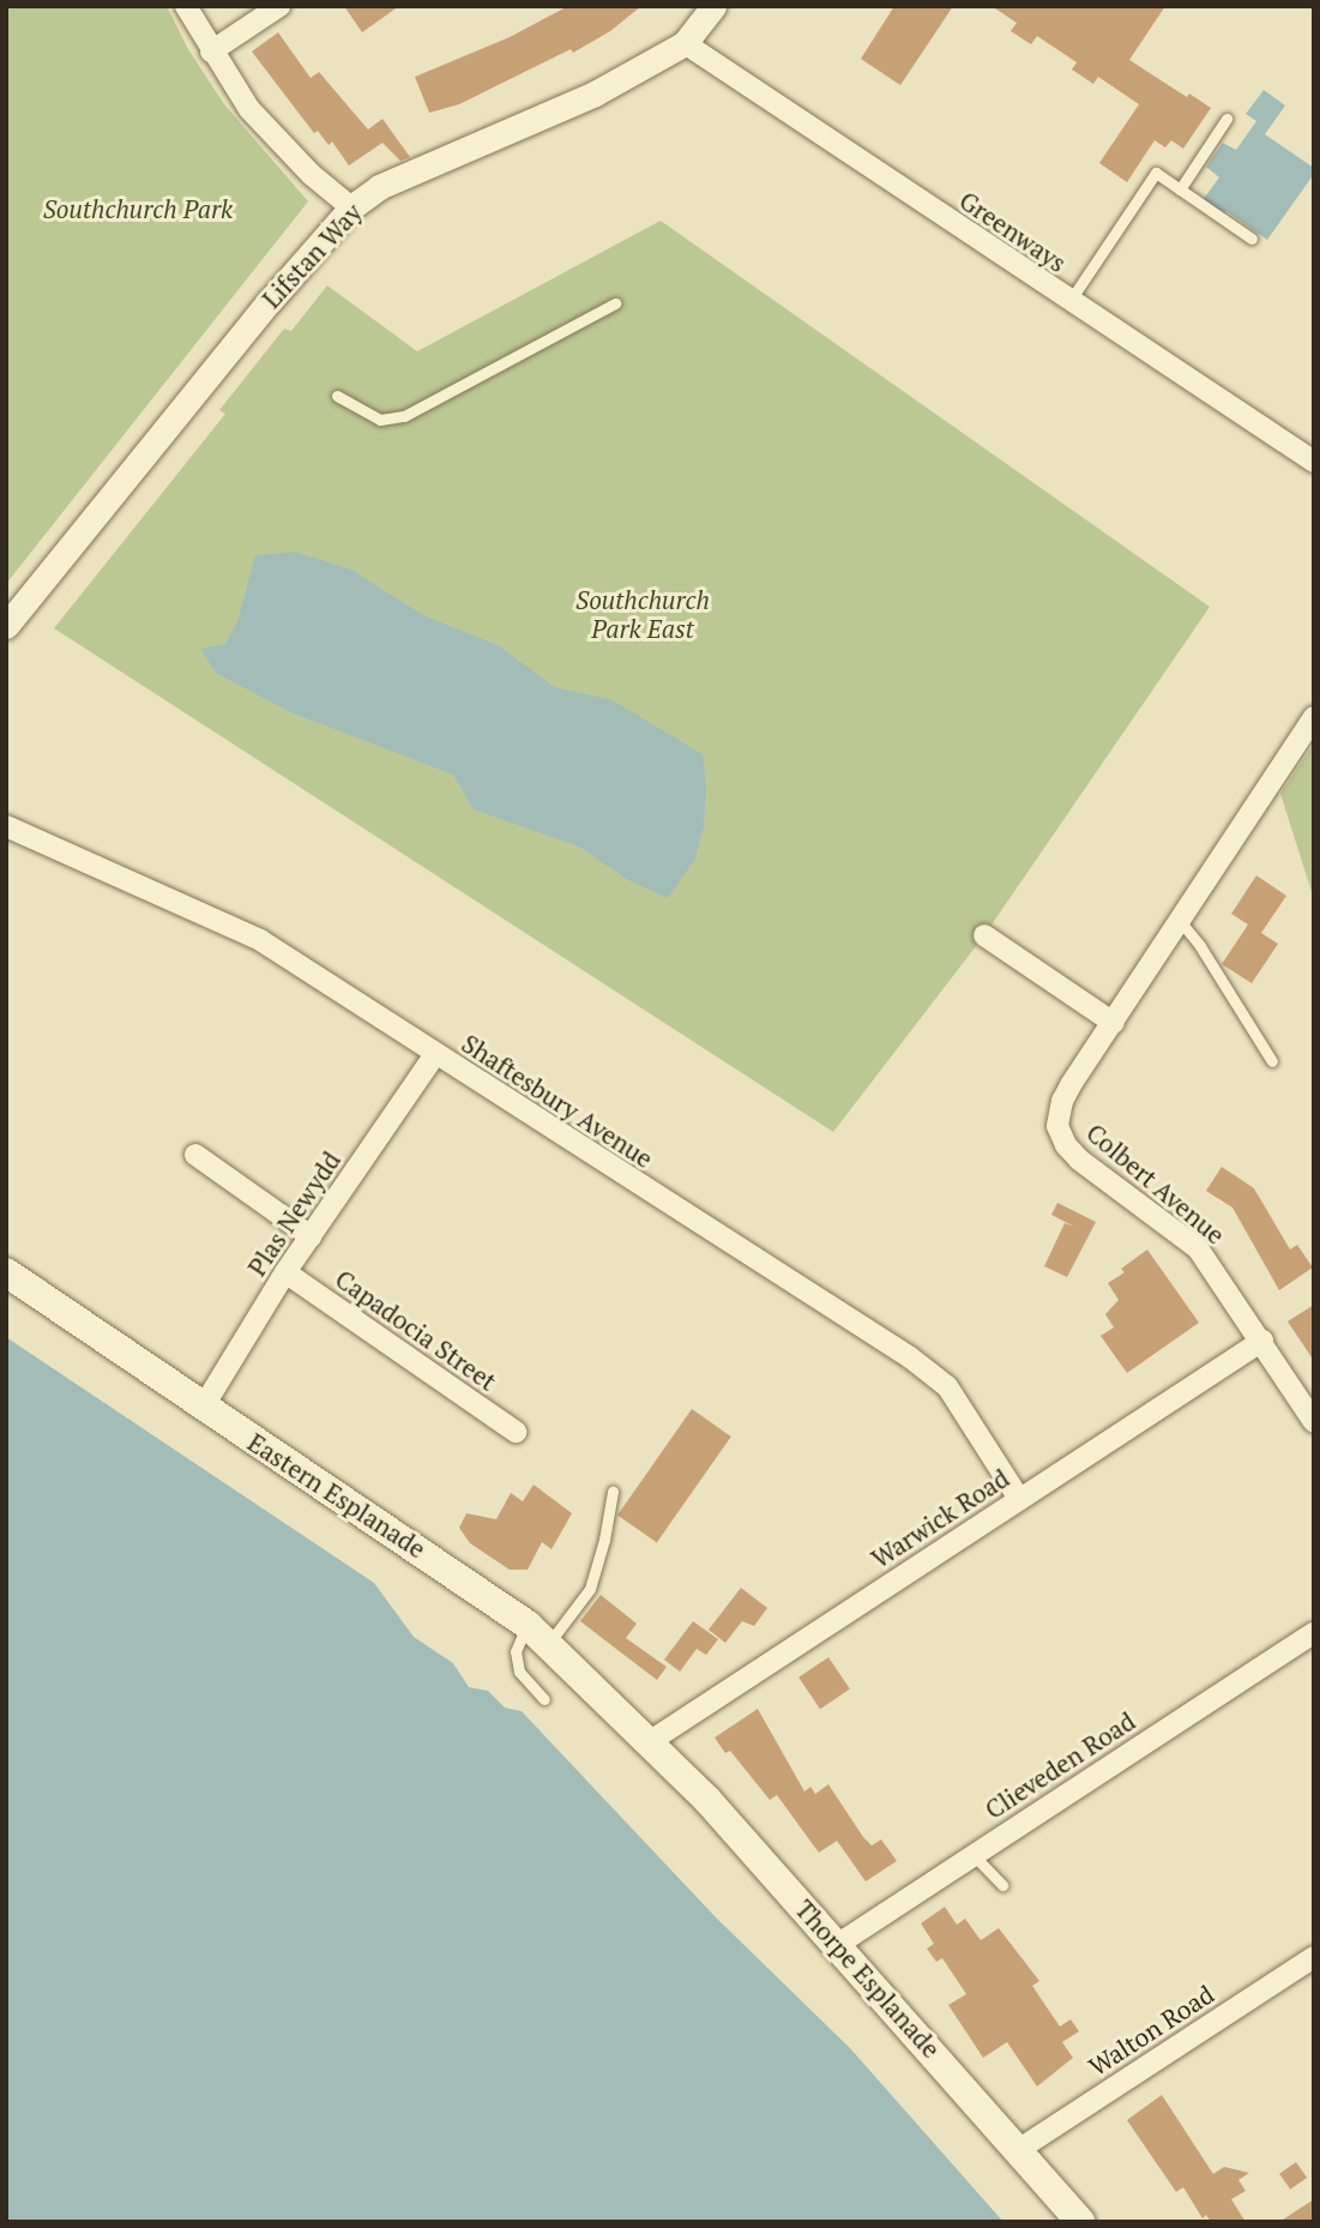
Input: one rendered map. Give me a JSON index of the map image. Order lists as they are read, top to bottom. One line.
{"streets":{"main road":["Eastern Esplanade","Thorpe Esplanade"],"street":["Greenways","Lifstan Way","Shaftesbury Avenue","Colbert Avenue","Plas Newydd","Capadocia Street","Warwick Road","Clieveden Road","Walton Road"]},"crossings":[["Greenways","Lifstan Way"],["Shaftesbury Avenue","Plas Newydd"],["Shaftesbury Avenue","Warwick Road"],["Colbert Avenue","Warwick Road"],["Plas Newydd","Capadocia Street"],["Plas Newydd","Eastern Esplanade"],["Eastern Esplanade","Warwick Road"],["Eastern Esplanade","Thorpe Esplanade"],["Warwick Road","Thorpe Esplanade"],["Clieveden Road","Thorpe Esplanade"],["Thorpe Esplanade","Walton Road"]],"parks":["Southchurch Park","Southchurch Park East"]}
